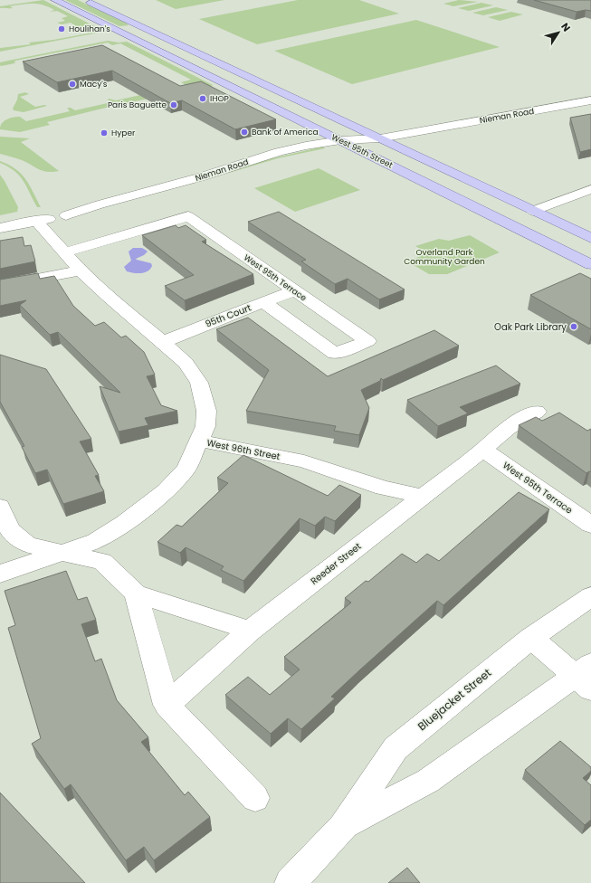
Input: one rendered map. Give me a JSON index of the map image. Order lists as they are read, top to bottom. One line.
{"streets":{"main road":["West 95th Street"],"street":["Nieman Road","West 95th Terrace","95th Court","West 96th Street","Reeder Street","Bluejacket Street"]},"crossings":[["Nieman Road","West 95th Street"],["Nieman Road","West 96th Street"],["West 95th Terrace","95th Court"],["West 95th Terrace","West 96th Street"],["95th Court","West 96th Street"],["West 96th Street","Reeder Street"]],"parks":["Overland Park Community Garden"],"places":["Houlihan's","Macy's","IHOP","Paris Baguette","Bank of America","Hyper","Oak Park Library"],"north":"top right"}
